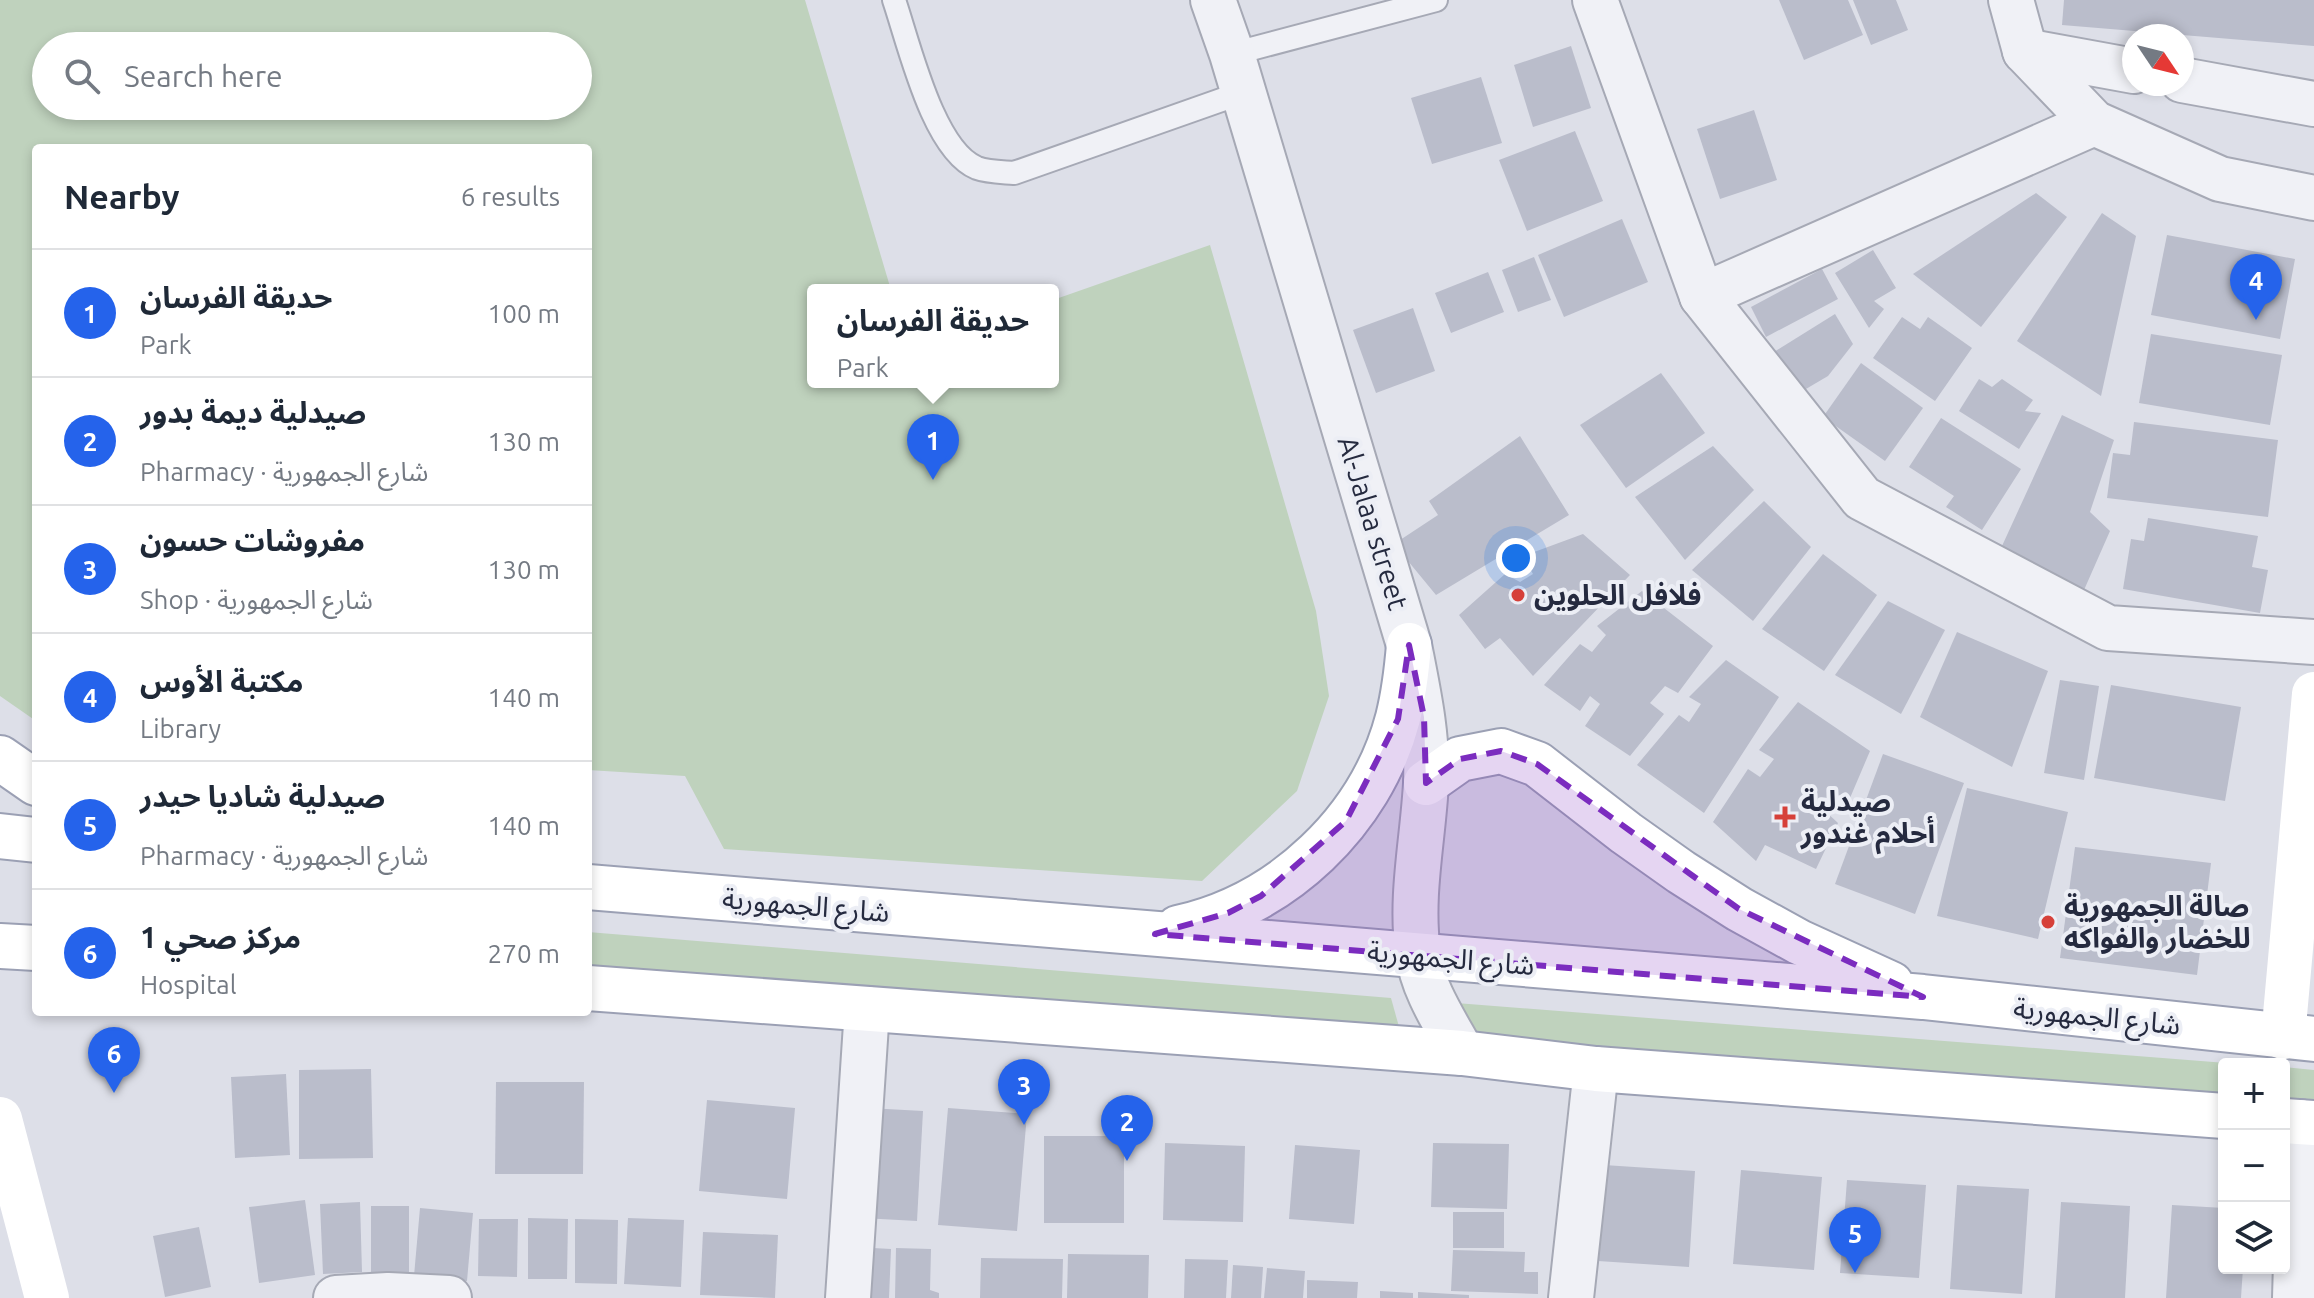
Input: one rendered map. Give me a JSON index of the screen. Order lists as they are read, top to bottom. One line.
{"streets":{"main road":["شارع الجمهورية"],"street":["Al-Jalaa street"]},"crossings":[["Al-Jalaa street","شارع الجمهورية"]],"places":{"other":["فلافل الحلوين","صالة الجمهورية للخضار والفواكه"],"health":["صيدلية أحلام غندور"]},"north":"bottom right","page":{"search":"Search here","heading":["Nearby","6 results"],"list":[{"mark":"1","name":"حديقة الفرسان","note":"Park","value":"100 m"},{"mark":"2","name":"صيدلية ديمة بدور","note":"Pharmacy · شارع الجمهورية","value":"130 m"},{"mark":"3","name":"مفروشات حسون","note":"Shop · شارع الجمهورية","value":"130 m"},{"mark":"4","name":"مكتبة الأوس","note":"Library","value":"140 m"},{"mark":"5","name":"صيدلية شاديا حيدر","note":"Pharmacy · شارع الجمهورية","value":"140 m"},{"mark":"6","name":"مركز صحي 1","note":"Hospital","value":"270 m"}],"pins":["4","1","6","3","2","5"],"popup":["حديقة الفرسان","Park"],"map_buttons":["+","−"]}}
